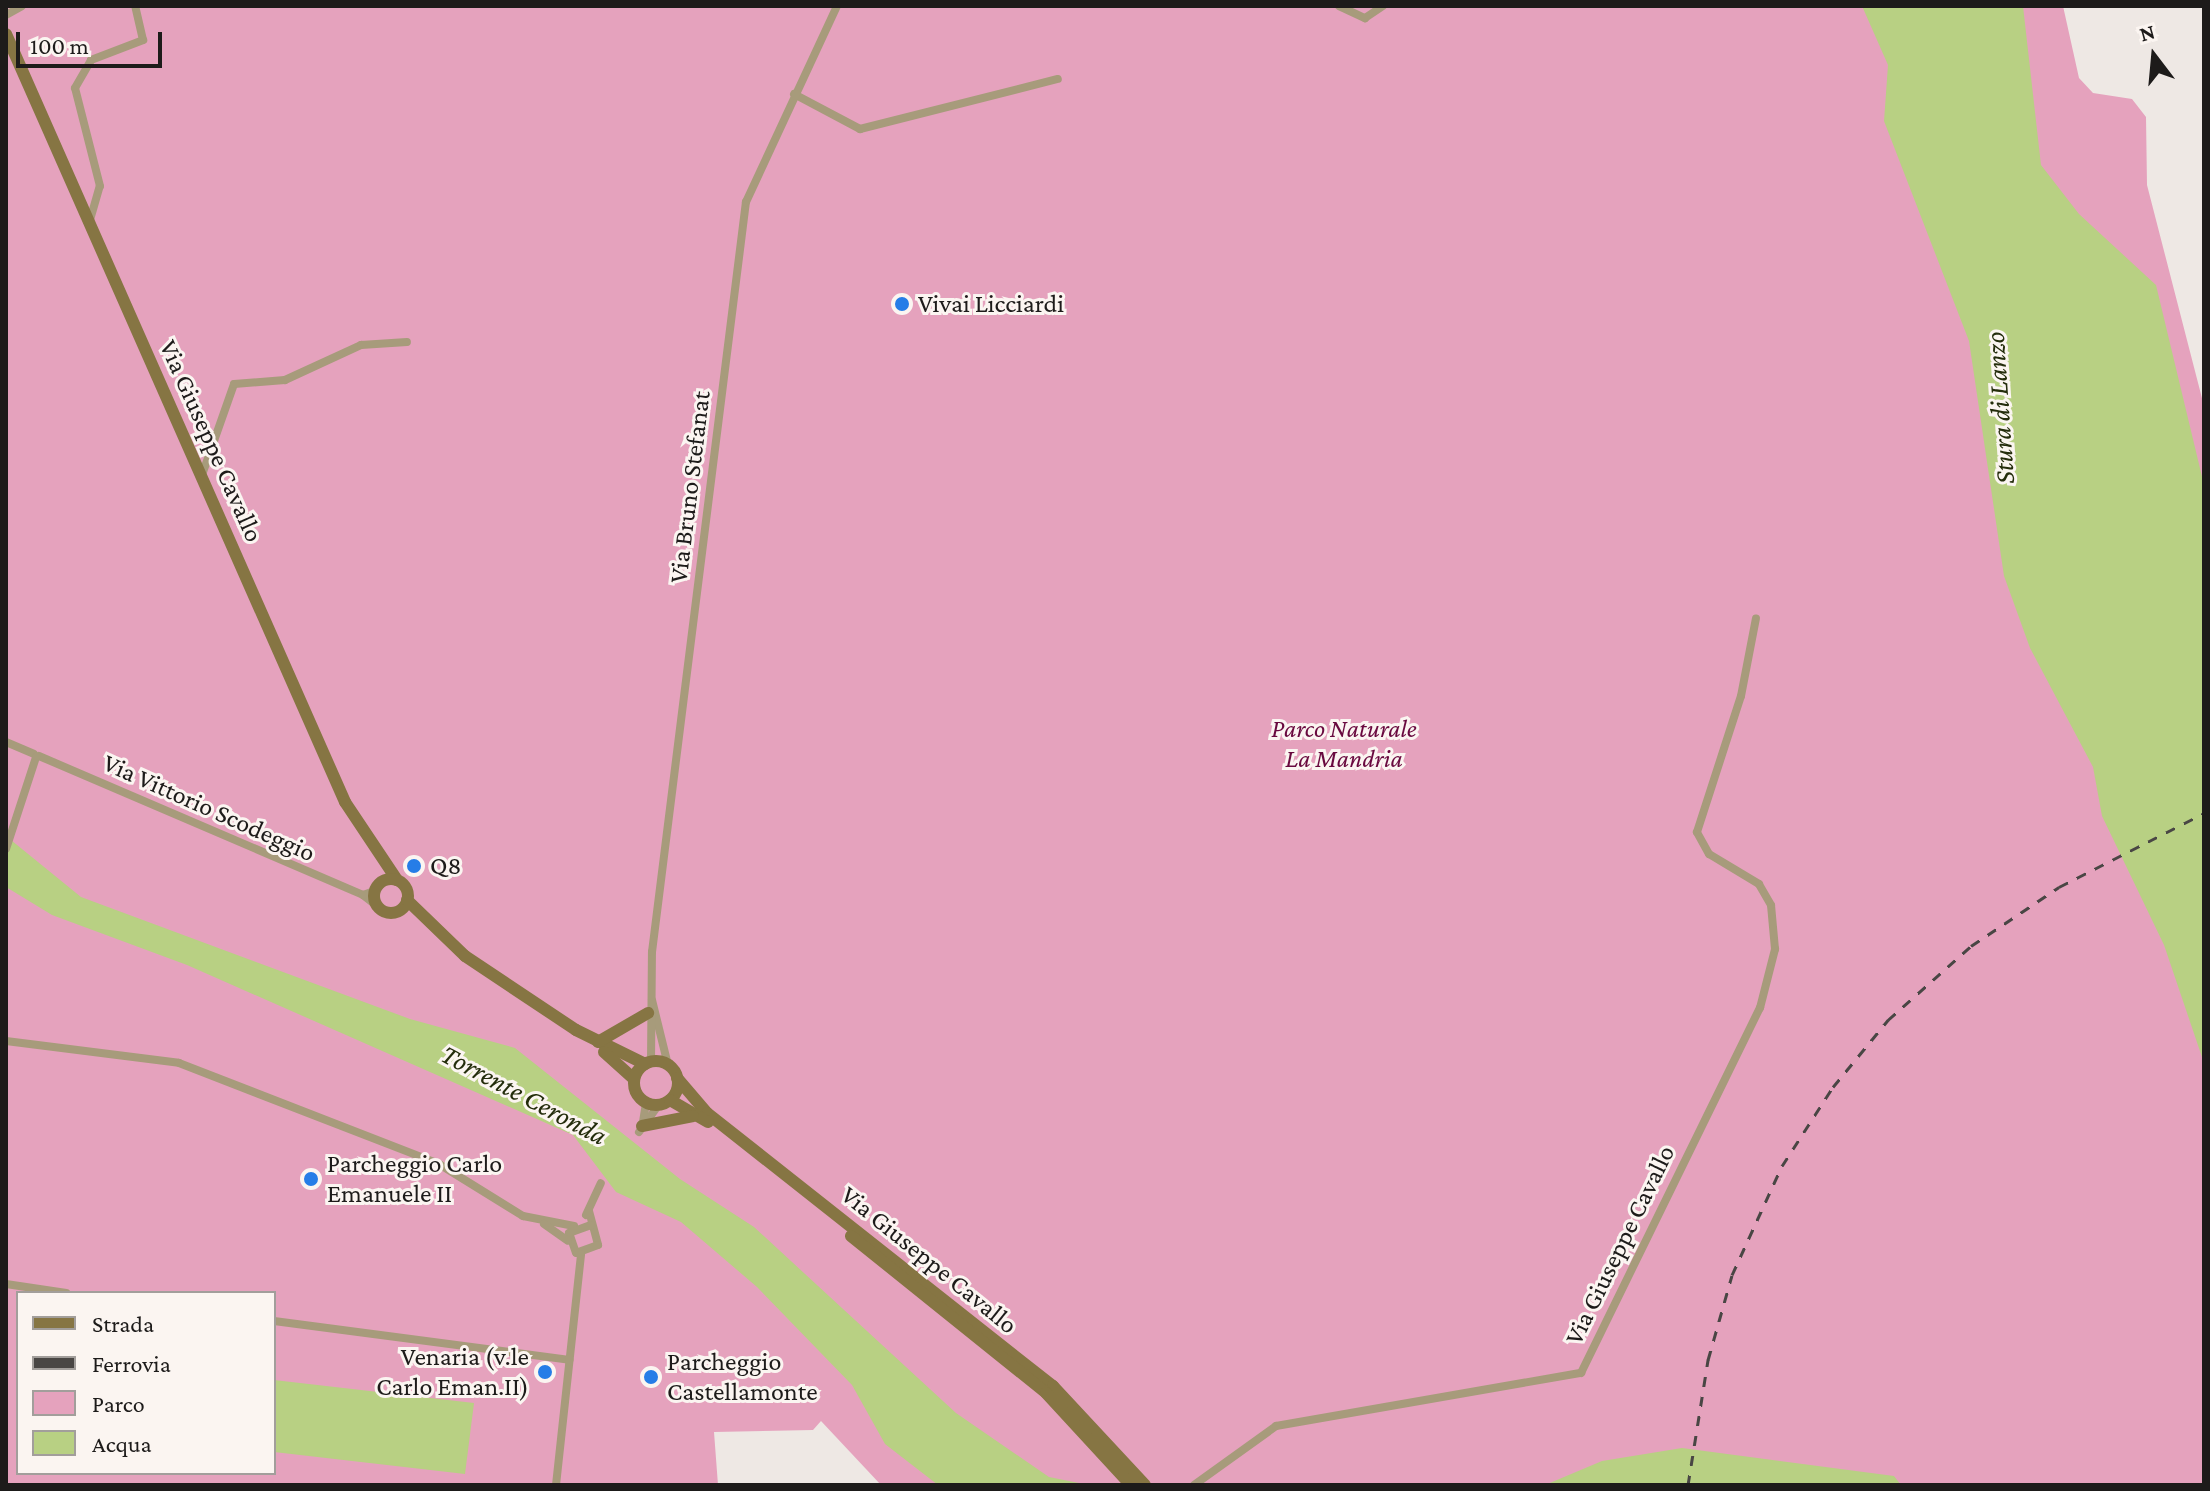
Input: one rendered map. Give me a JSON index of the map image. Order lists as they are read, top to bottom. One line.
{"streets":{"street":["Via Giuseppe Cavallo","Via Bruno Stefanat","Via Vittorio Scodeggio"]},"crossings":[["Via Giuseppe Cavallo","Via Bruno Stefanat"]],"water":["Stura di Lanzo","Torrente Ceronda"],"parks":["Parco Naturale La Mandria"],"places":["Vivai Licciardi","Q8","Parcheggio Carlo Emanuele II","Venaria (v.le Carlo Eman.II)","Parcheggio Castellamonte"],"legend":["Strada","Ferrovia","Parco","Acqua"],"scale_bar":"100 m","north":"top"}
